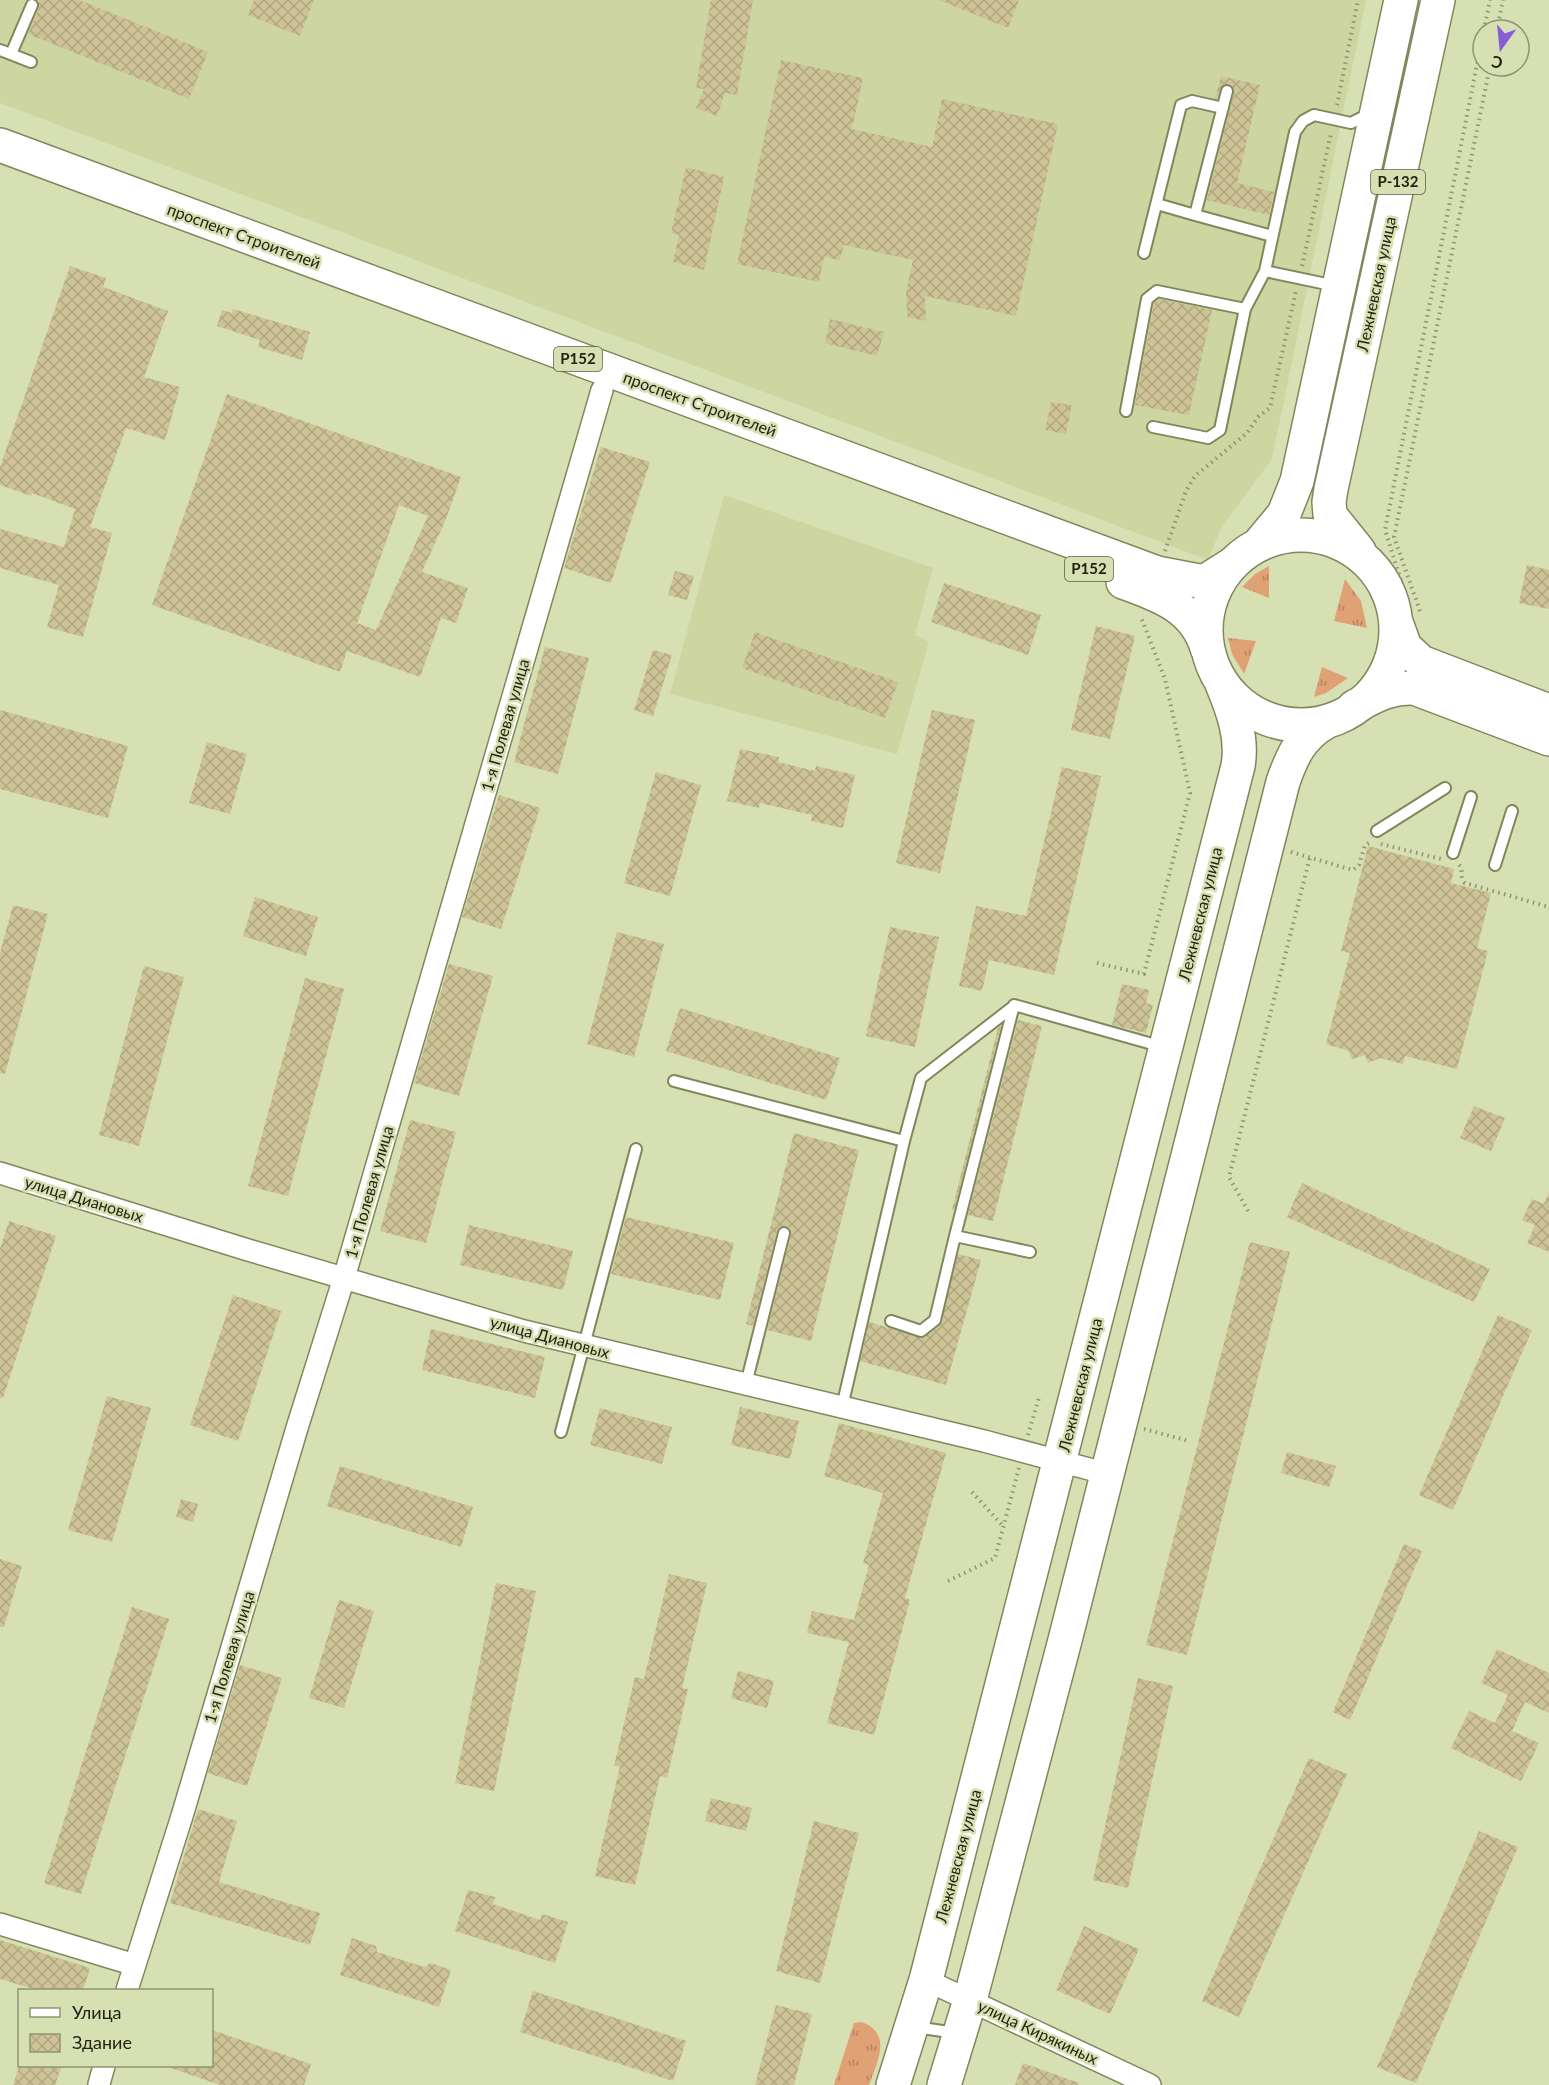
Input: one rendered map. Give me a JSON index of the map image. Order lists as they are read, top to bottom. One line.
{"streets":{"main road":["Р-132","проспект Строителей","Лежневская улица","Р152"],"street":["1-я Полевая улица","улица Диановых","улица Кирякиных"]},"crossings":[["Р-132","проспект Строителей"],["Р-132","Лежневская улица"],["проспект Строителей","Лежневская улица"],["проспект Строителей","1-я Полевая улица"],["Лежневская улица","улица Диановых"],["Лежневская улица","улица Кирякиных"],["1-я Полевая улица","улица Диановых"]],"legend":["Улица","Здание"],"north":"bottom"}
